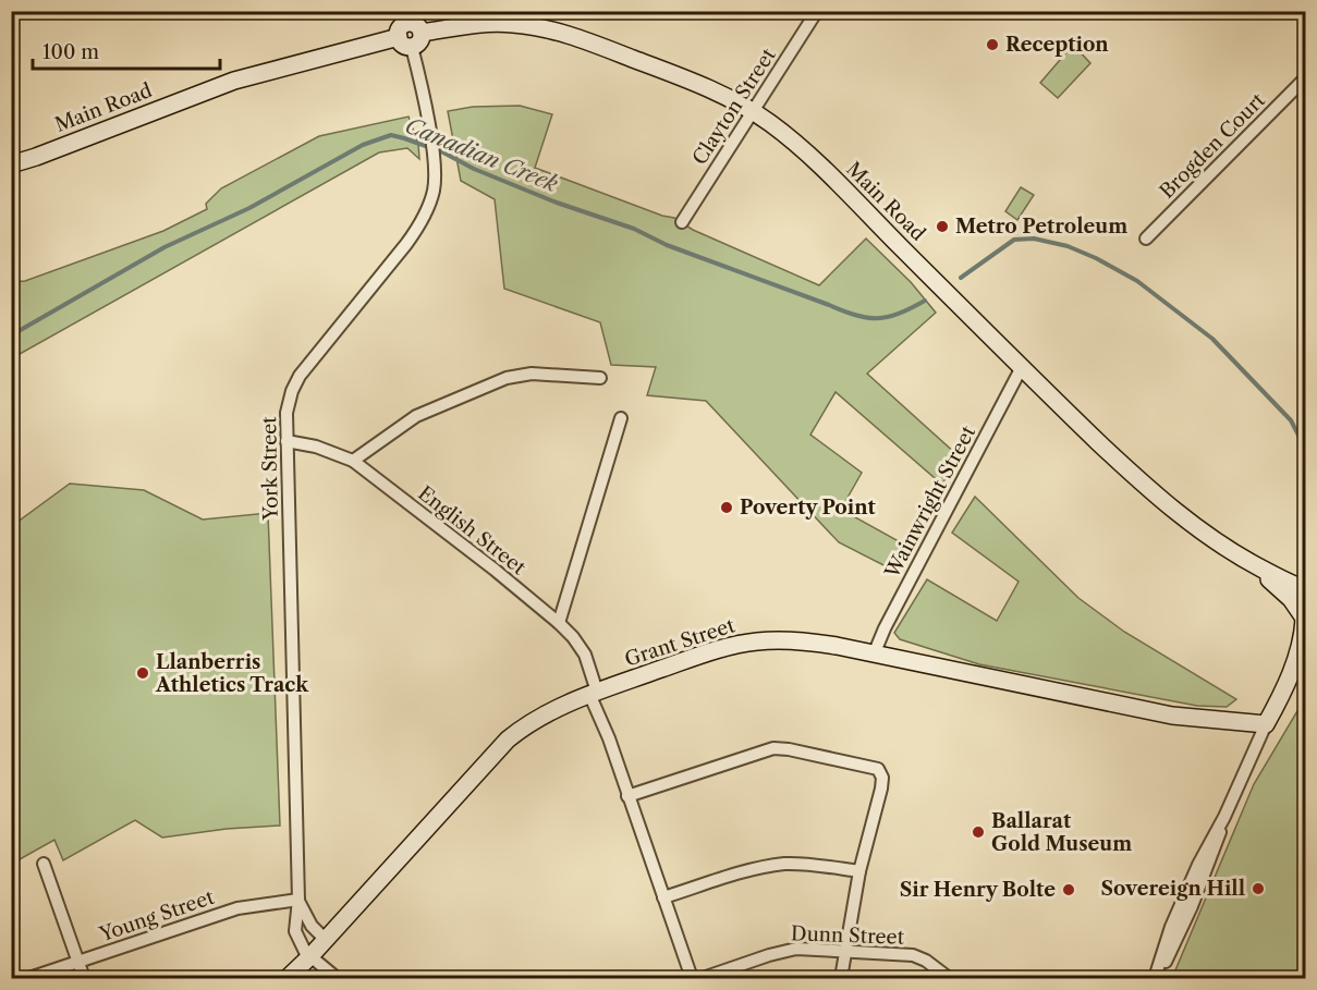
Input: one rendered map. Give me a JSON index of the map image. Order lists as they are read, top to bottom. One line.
{"streets":{"main road":["Main Road","Grant Street"],"street":["Clayton Street","Brogden Court","York Street","Wainwright Street","English Street","Young Street","Dunn Street"]},"crossings":[["Clayton Street","Main Road"],["Main Road","York Street"],["Main Road","Wainwright Street"],["York Street","English Street"],["York Street","Grant Street"],["York Street","Young Street"],["Wainwright Street","Grant Street"],["English Street","Grant Street"]],"water":["Canadian Creek"],"places":["Reception","Metro Petroleum","Poverty Point","Llanberris Athletics Track","Ballarat Gold Museum","Sovereign Hill","Sir Henry Bolte"],"scale_bar":"100 m"}
